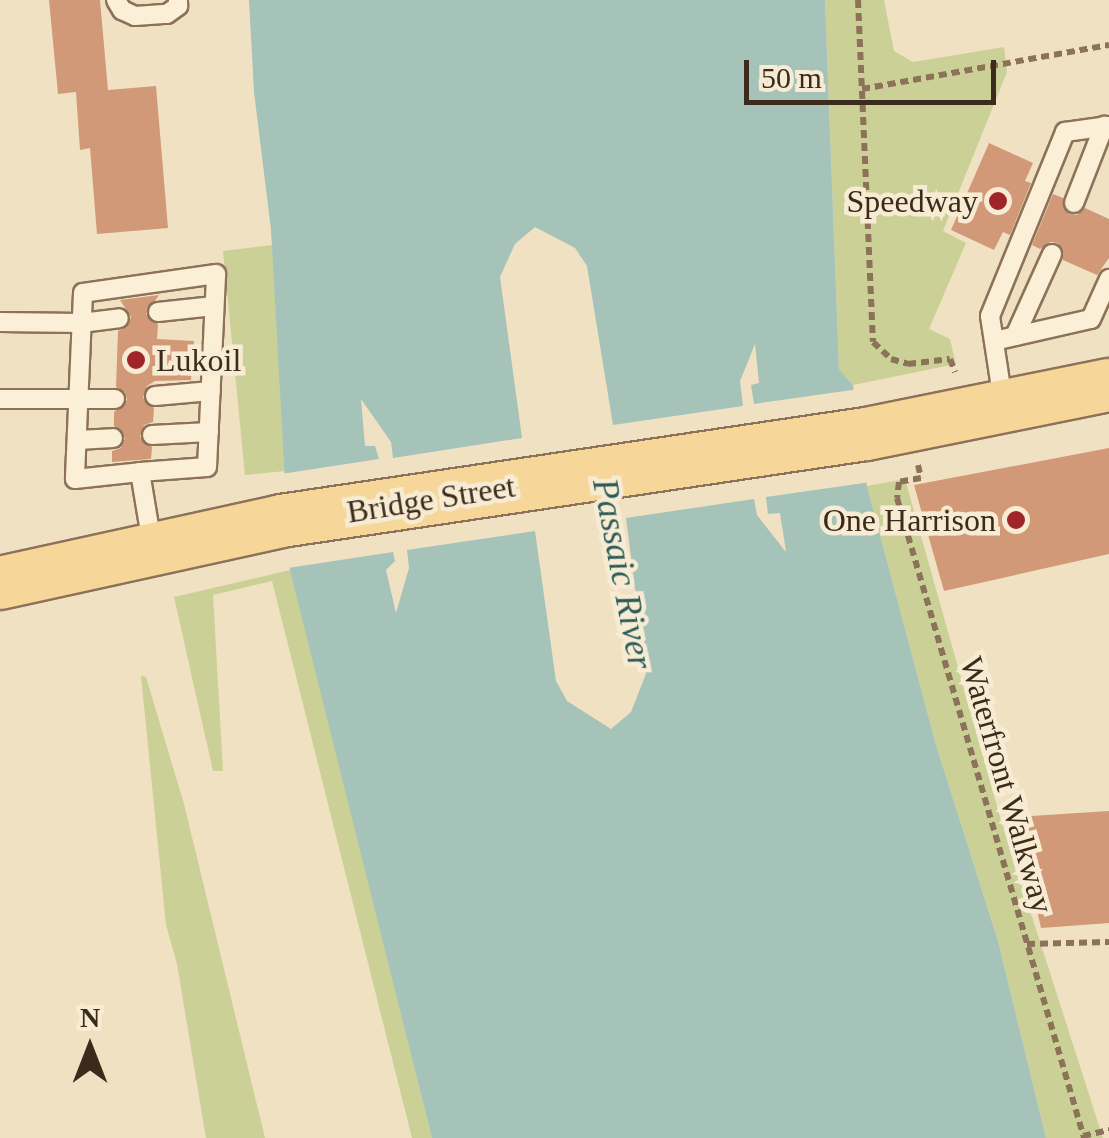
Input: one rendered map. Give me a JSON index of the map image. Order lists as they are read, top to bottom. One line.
{"streets":{"main road":["Bridge Street"],"path":["Waterfront Walkway"]},"water":["Passaic River"],"places":["Speedway","Lukoil","One Harrison"],"scale_bar":"50 m","north":"top"}
